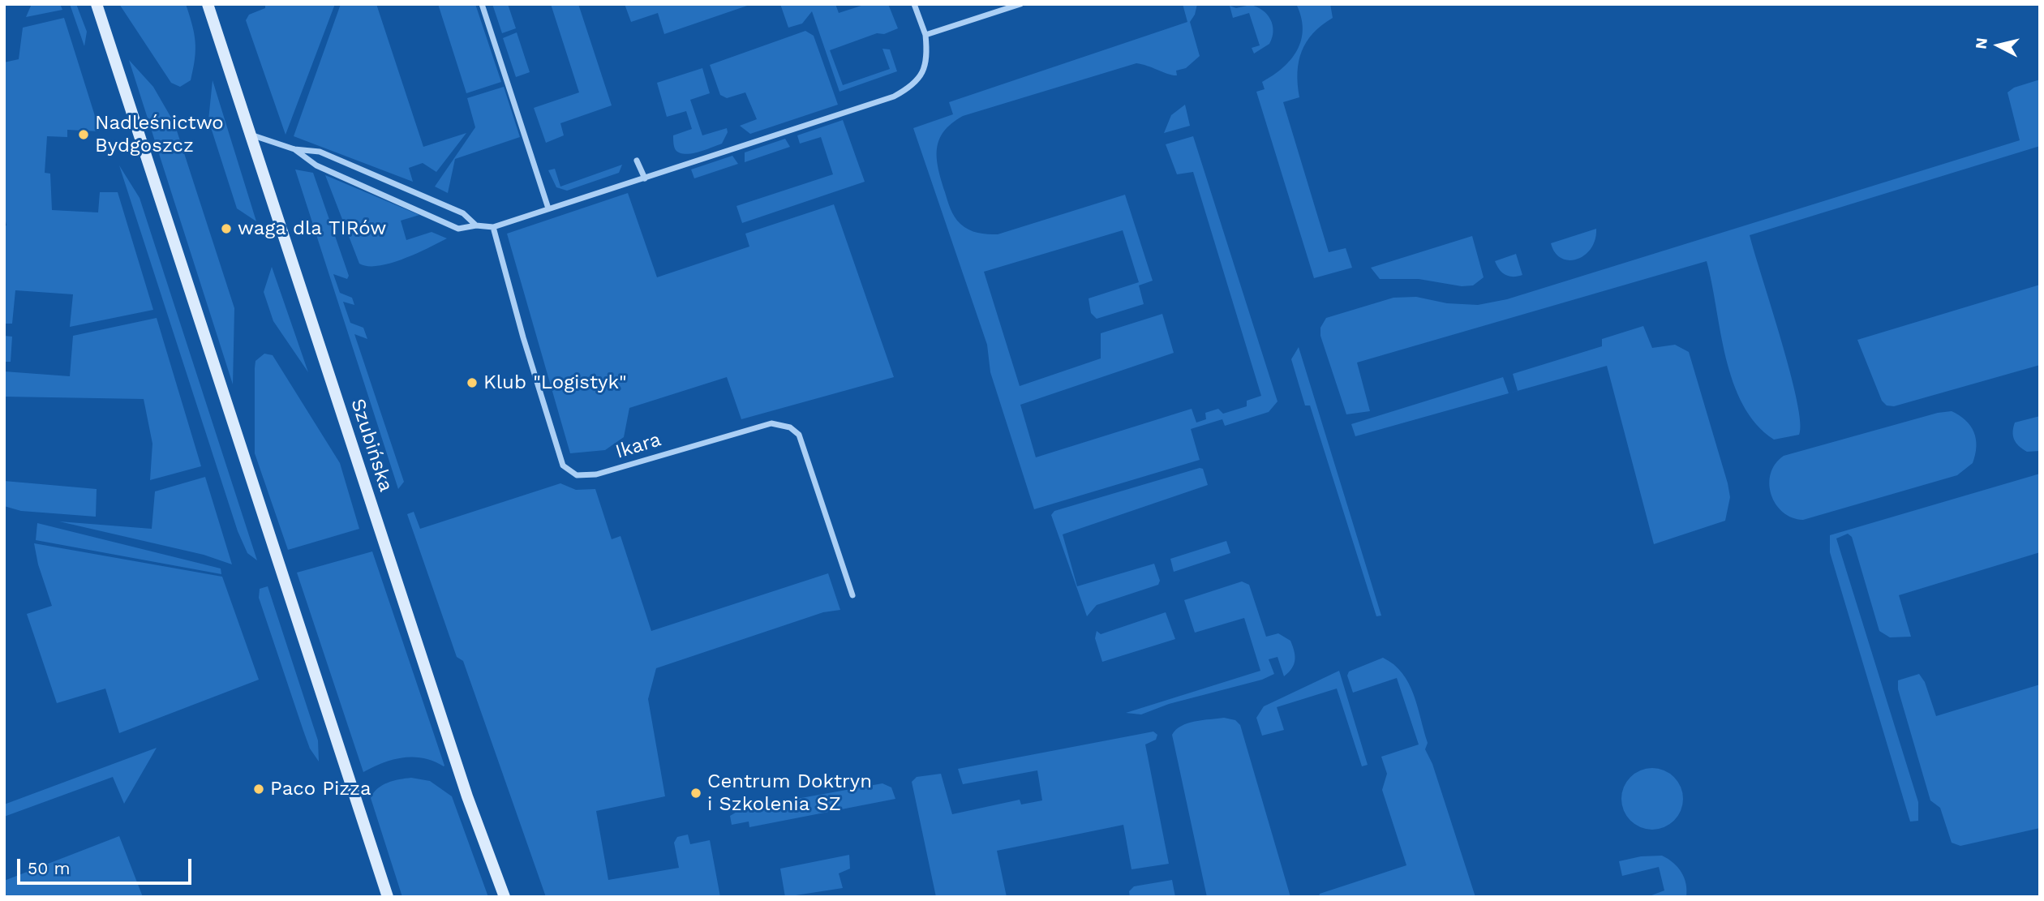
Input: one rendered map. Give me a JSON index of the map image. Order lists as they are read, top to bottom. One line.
{"streets":{"main road":["Szubińska"],"street":["Ikara"]},"places":["Nadleśnictwo Bydgoszcz","waga dla TIRów","Klub \"Logistyk\"","Paco Pizza","Centrum Doktryn i Szkolenia SZ"],"scale_bar":"50 m","north":"left"}
